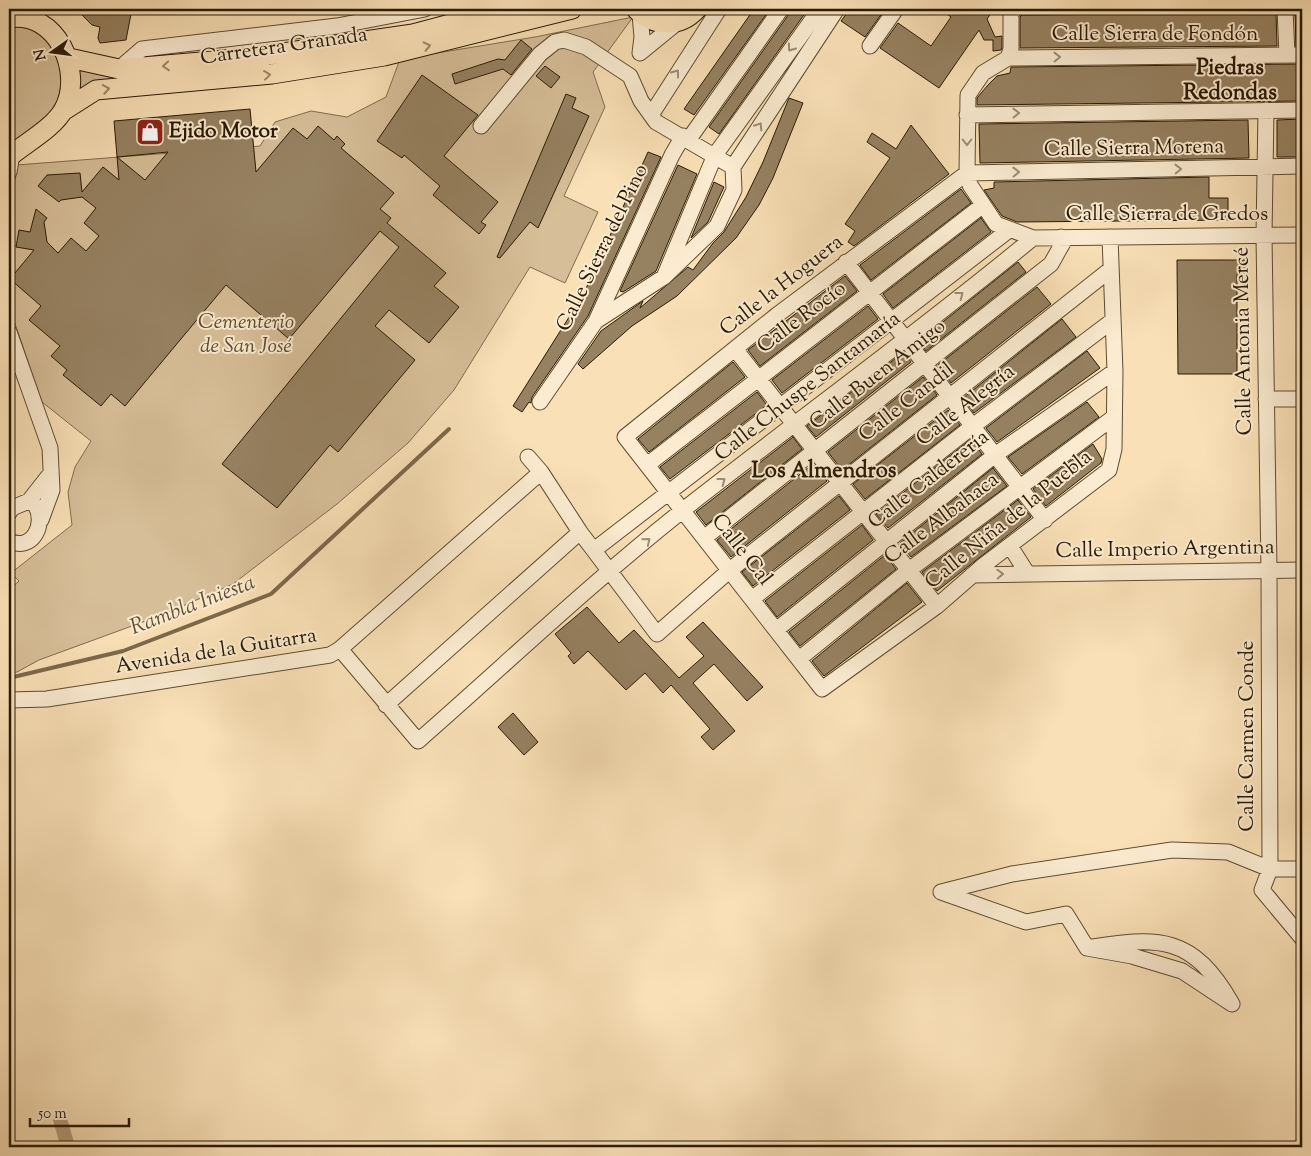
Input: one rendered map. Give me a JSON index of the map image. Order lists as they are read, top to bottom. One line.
{"streets":{"main road":["Carretera Granada"],"street":["Calle Sierra de Fondón","Calle Sierra Morena","Calle Sierra de Gredos","Calle Sierra del Pino","Calle la Hoguera","Calle Rocío","Calle Antonia Mercé","Calle Buen Amigo","Calle Chuspe Santamaría","Calle Candil","Calle Alegría","Calle Calderería","Calle Albahaca","Calle Niña de la Puebla","Calle Cal","Calle Imperio Argentina","Avenida de la Guitarra","Calle Carmen Conde"]},"crossings":[["Calle Sierra Morena","Calle la Hoguera"],["Calle Sierra Morena","Calle Antonia Mercé"],["Calle Sierra de Gredos","Calle Antonia Mercé"],["Calle Sierra de Gredos","Calle Buen Amigo"],["Calle Sierra de Gredos","Calle Chuspe Santamaría"],["Calle Sierra de Gredos","Calle Niña de la Puebla"],["Calle la Hoguera","Calle Cal"],["Calle Rocío","Calle Cal"],["Calle Antonia Mercé","Calle Imperio Argentina"],["Calle Antonia Mercé","Calle Carmen Conde"],["Calle Buen Amigo","Calle Cal"],["Calle Chuspe Santamaría","Calle Candil"],["Calle Chuspe Santamaría","Calle Cal"],["Calle Candil","Calle Niña de la Puebla"],["Calle Candil","Calle Cal"],["Calle Alegría","Calle Niña de la Puebla"],["Calle Alegría","Calle Cal"],["Calle Calderería","Calle Niña de la Puebla"],["Calle Calderería","Calle Cal"],["Calle Albahaca","Calle Niña de la Puebla"],["Calle Albahaca","Calle Cal"],["Calle Niña de la Puebla","Calle Cal"],["Calle Niña de la Puebla","Calle Imperio Argentina"],["Calle Imperio Argentina","Calle Carmen Conde"]],"districts":["Piedras Redondas","Los Almendros"],"water":["Rambla Iniesta"],"parks":["Cementerio de San José"],"places":{"shop":["Ejido Motor"]},"scale_bar":"50 m","north":"left"}
